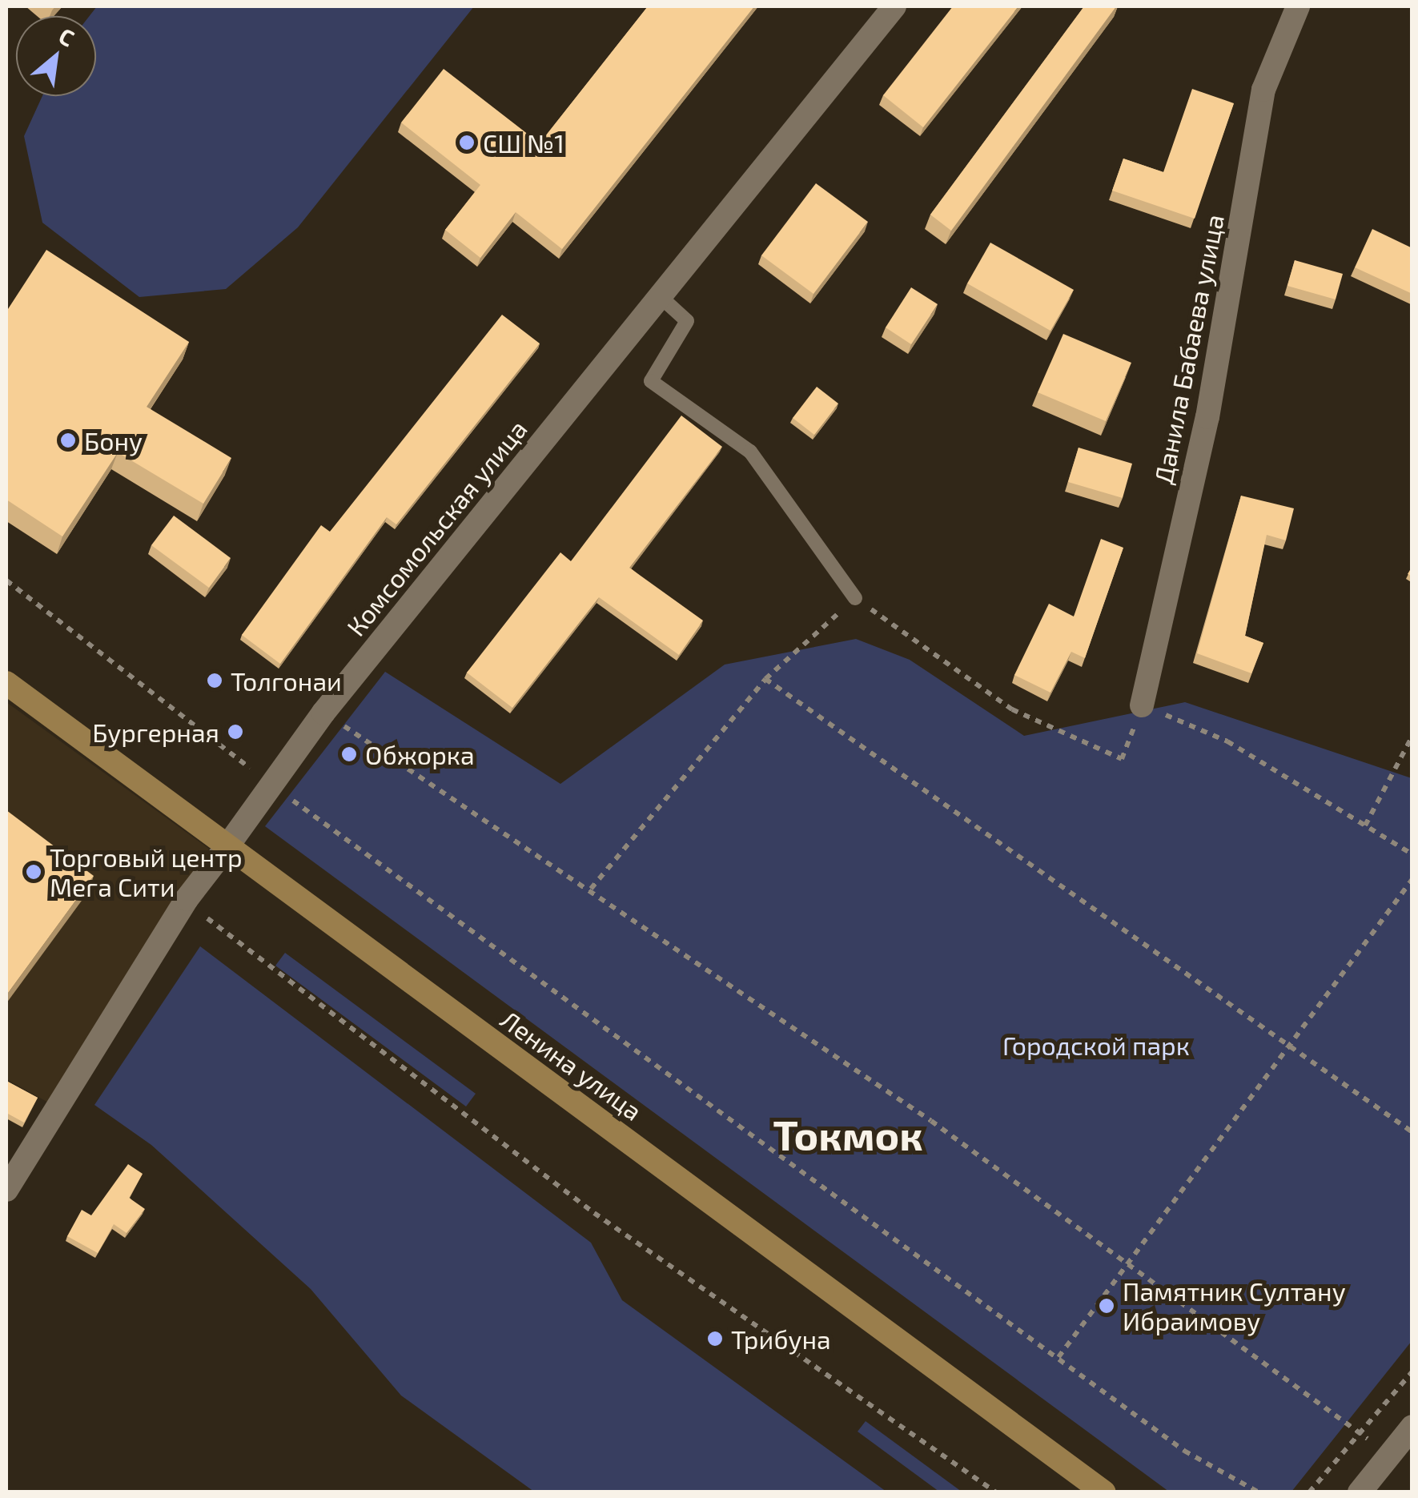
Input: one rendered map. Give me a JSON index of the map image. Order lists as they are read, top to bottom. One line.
{"streets":{"main road":["Ленина улица"],"street":["Данила Бабаева улица","Комсомольская улица"]},"crossings":[["Комсомольская улица","Ленина улица"]],"districts":["Токмок"],"parks":["Городской парк"],"places":["СШ №1","Бону","Толгонаи","Бургерная","Обжорка","Торговый центр Мега Сити","Памятник Султану Ибраимову","Трибуна"],"north":"top right"}
